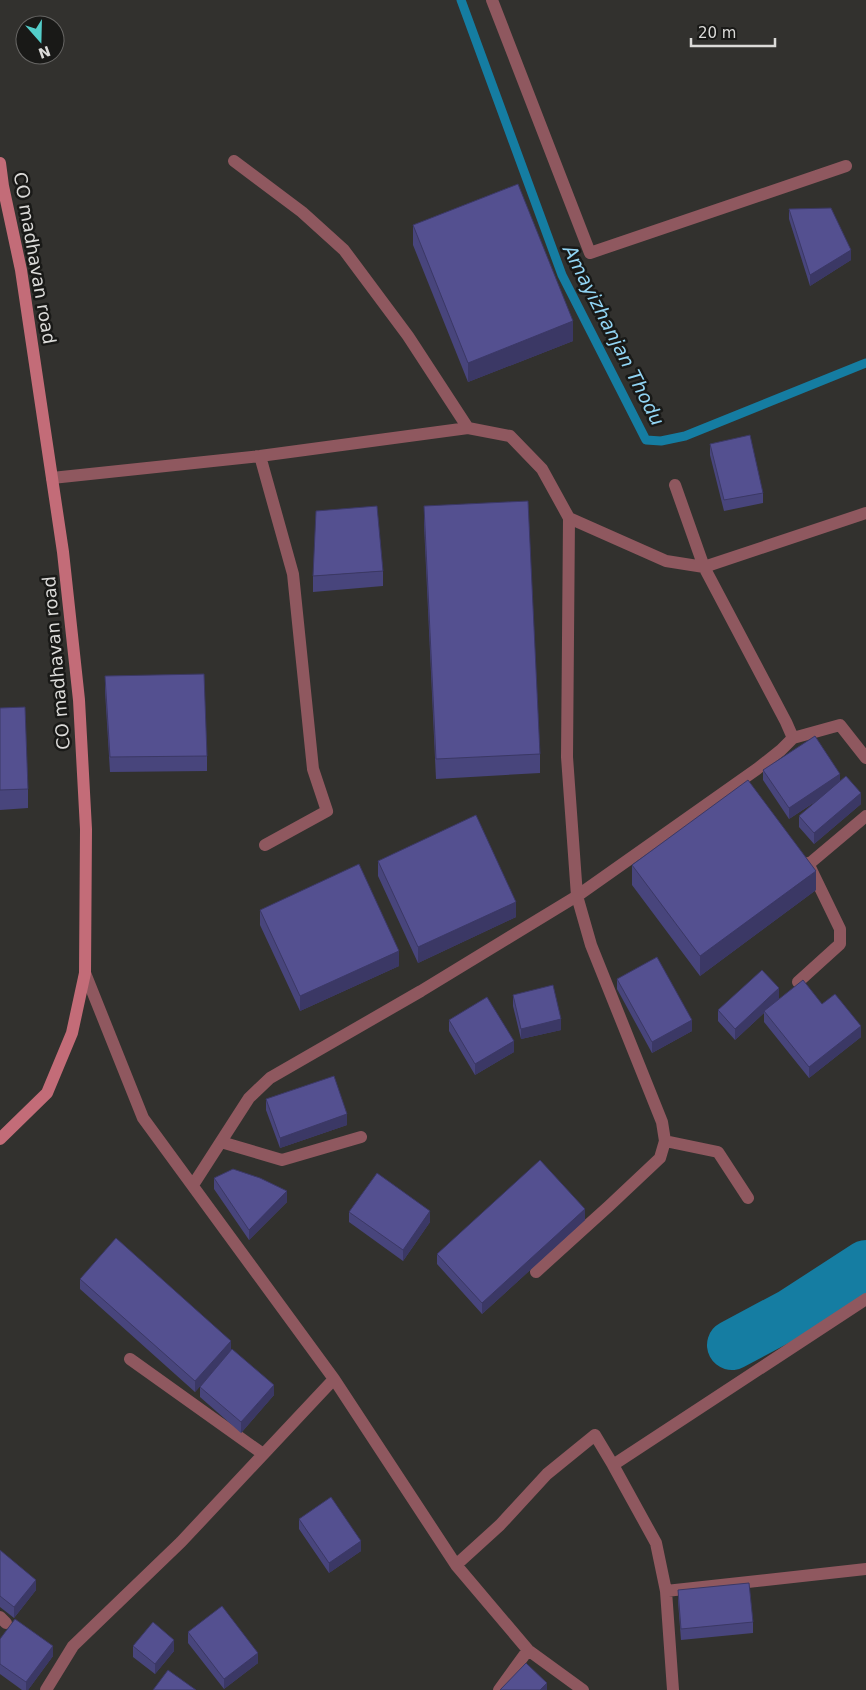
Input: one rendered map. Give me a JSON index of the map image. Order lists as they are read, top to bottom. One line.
{"streets":{"street":["CO madhavan road"]},"water":["Amayizhanjan Thodu"],"scale_bar":"20 m","north":"bottom"}
